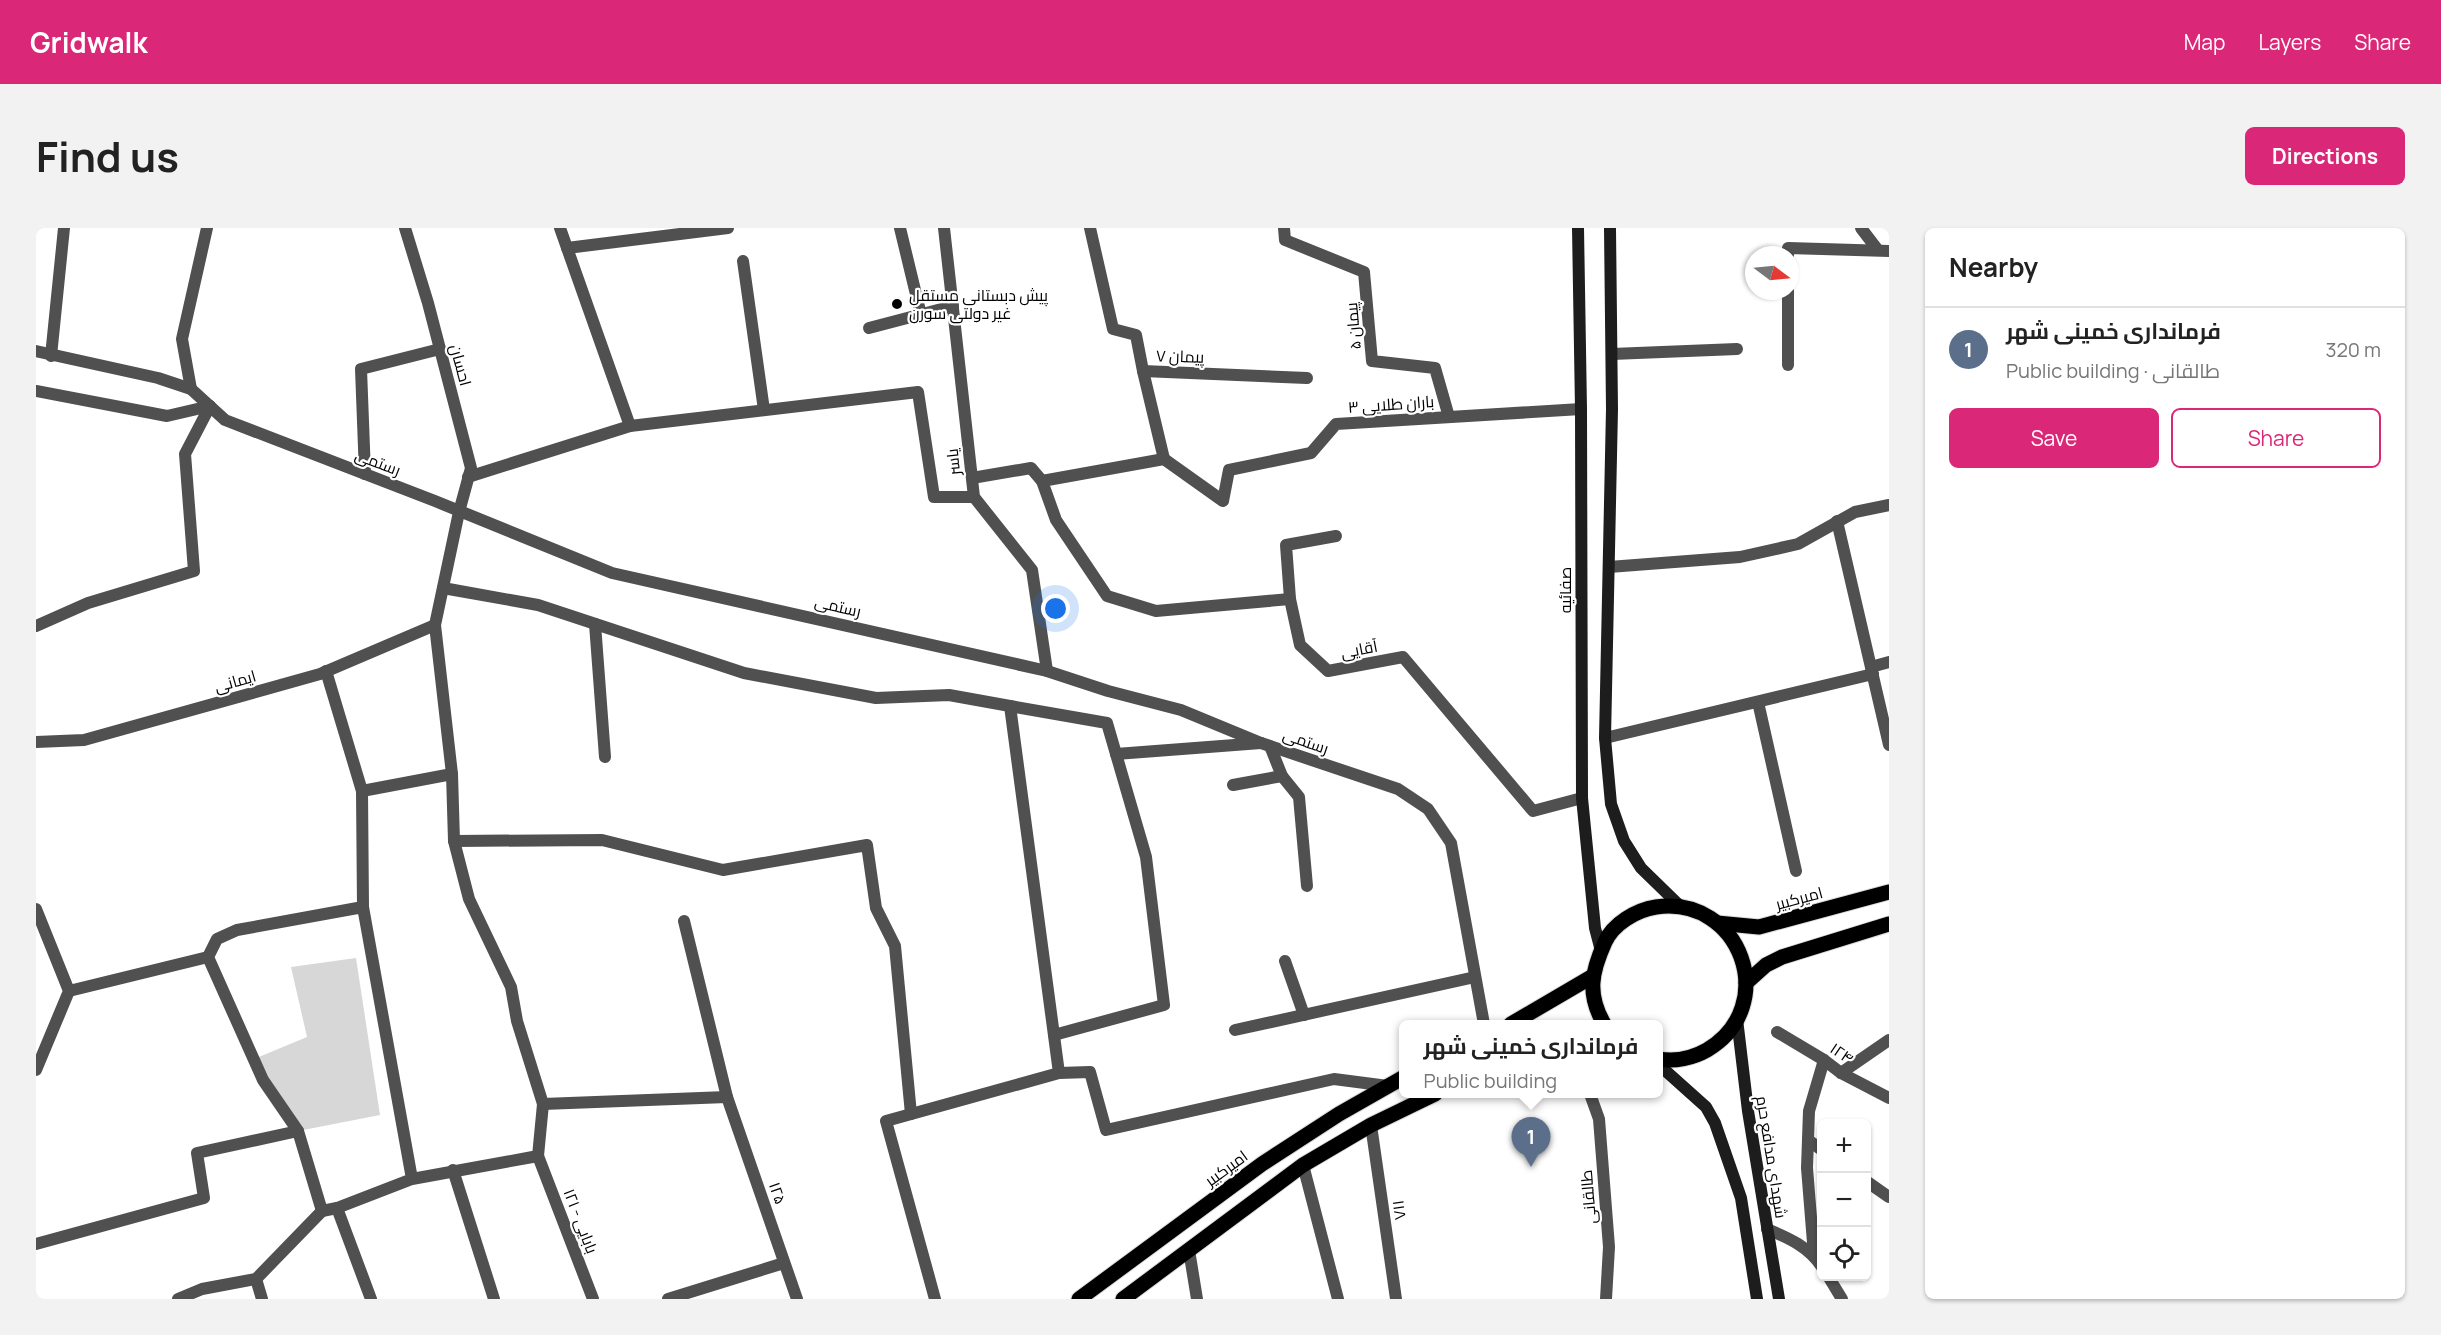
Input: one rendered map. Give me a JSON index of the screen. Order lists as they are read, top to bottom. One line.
{"streets":{"main road":["صفائیه","امیرکبیر","شهدای مدافع حرم"],"street":["پیمان ۵","پیمان ۷","احسان","باران طلایی ۳","رستمی","یاسر","آقایی","ایمانی","۱۲۴","۱۲۵","طالقانی","۱۱۸","بابایی - ۱۲۱"]},"crossings":[["پیمان ۵","باران طلایی ۳"],["احسان","رستمی"],["احسان","ایمانی"],["باران طلایی ۳","صفائیه"],["صفائیه","آقایی"]],"places":["پیش دبستانی مستقل غیر دولتی سورن"],"north":"right","page":{"header":"Gridwalk","nav":["Map","Layers","Share"],"title":"Find us","buttons":["Directions",["Save","Share"]],"heading":"Nearby","list":[{"mark":"1","name":"فرمانداری خمینی شهر","note":"Public building · طالقانی","value":"320 m"}],"popup":["فرمانداری خمینی شهر","Public building"],"pins":"1","map_buttons":["+","−"]}}
